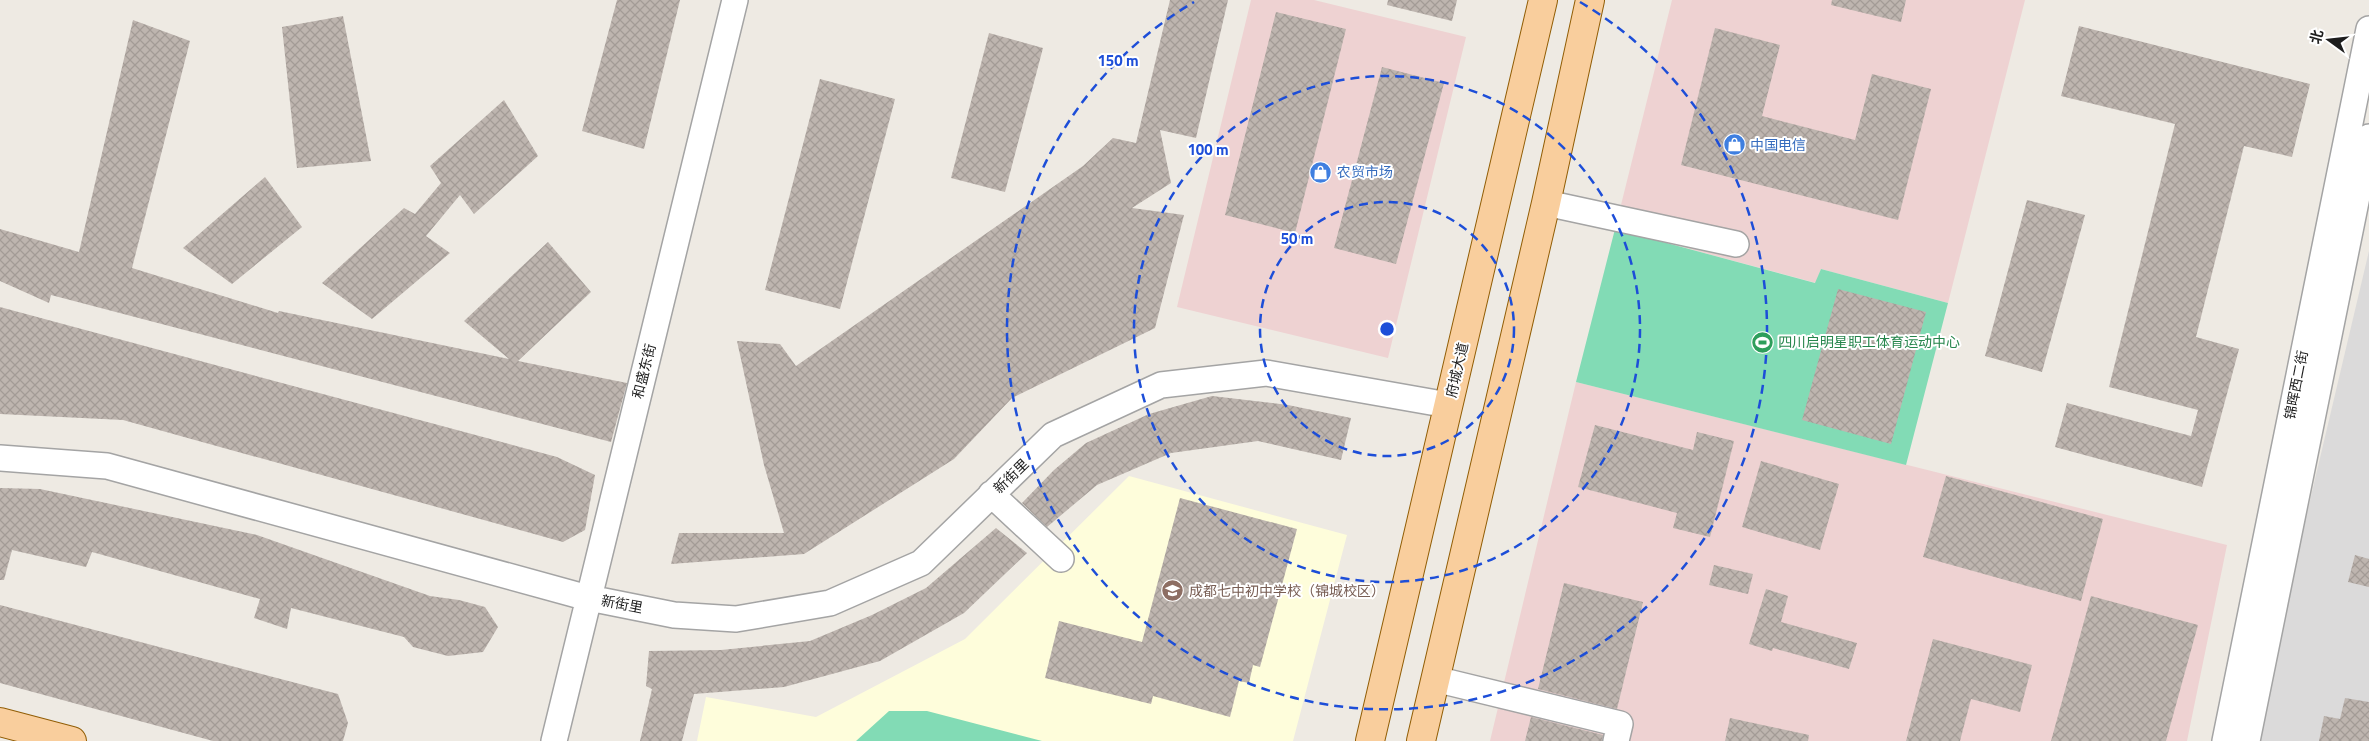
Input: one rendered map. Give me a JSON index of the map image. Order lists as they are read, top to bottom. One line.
{"streets":{"main road":["府城大道"],"street":["和盛东街","锦晖西二街","新街里"]},"crossings":[["府城大道","新街里"],["和盛东街","新街里"]],"places":{"shop":["中国电信","农贸市场"],"sports":["四川启明星职工体育运动中心"],"school or university":["成都七中初中学校（锦城校区）"]},"north":"left","rings":["150 m","100 m","50 m"]}
